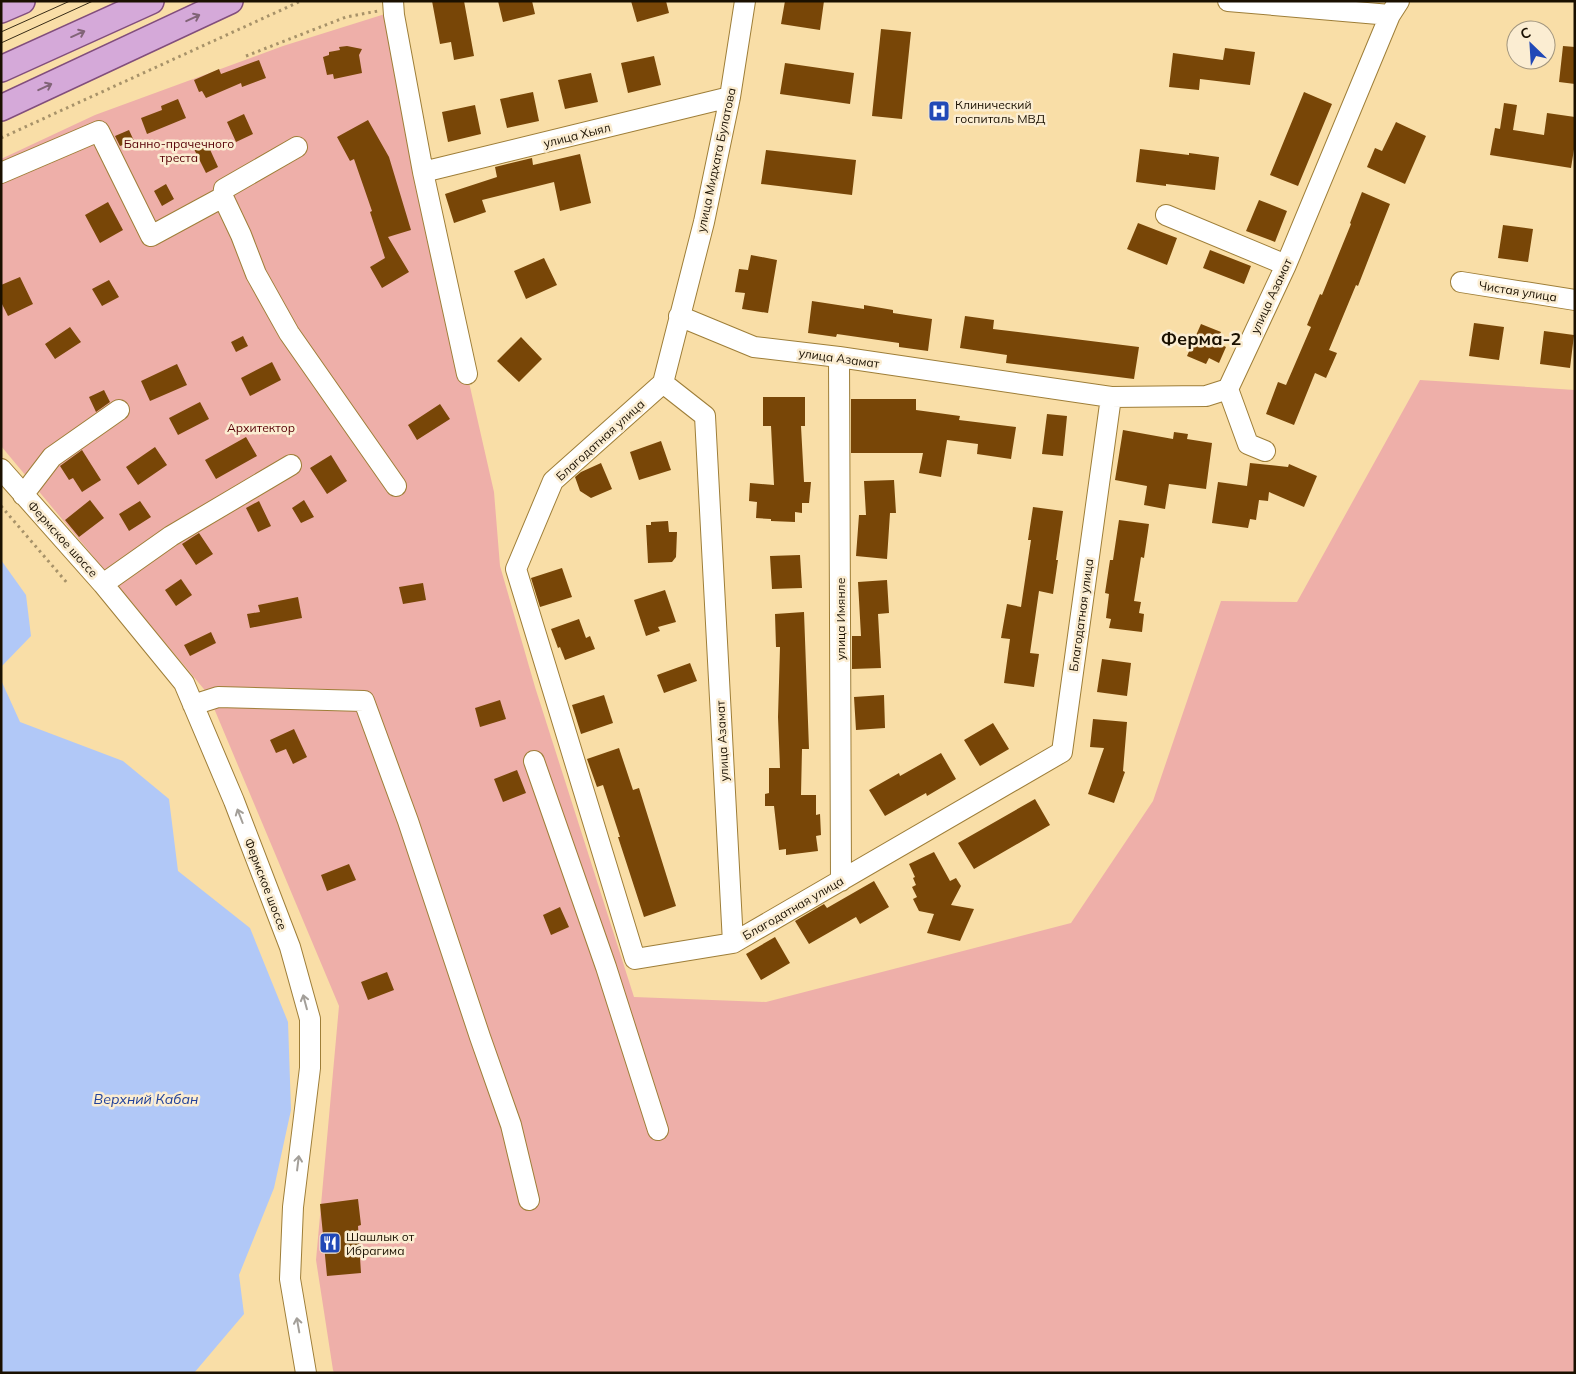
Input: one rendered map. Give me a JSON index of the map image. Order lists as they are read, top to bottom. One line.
{"streets":{"street":["улица Хыял","улица Мидхата Булатова","Чистая улица","улица Азамат","Благодатная улица","Фермское шоссе","улица Имянле"]},"crossings":[["улица Хыял","улица Мидхата Булатова"],["улица Мидхата Булатова","улица Азамат"],["улица Азамат","Благодатная улица"],["улица Азамат","улица Имянле"],["Благодатная улица","улица Имянле"]],"one_way":["Фермское шоссе"],"districts":["Ферма-2"],"water":["Верхний Кабан"],"parks":["Банно-прачечного треста","Архитектор"],"places":{"hospital":["Клинический госпиталь МВД"],"restaurant":["Шашлык от Ибрагима"]},"north":"top left"}
